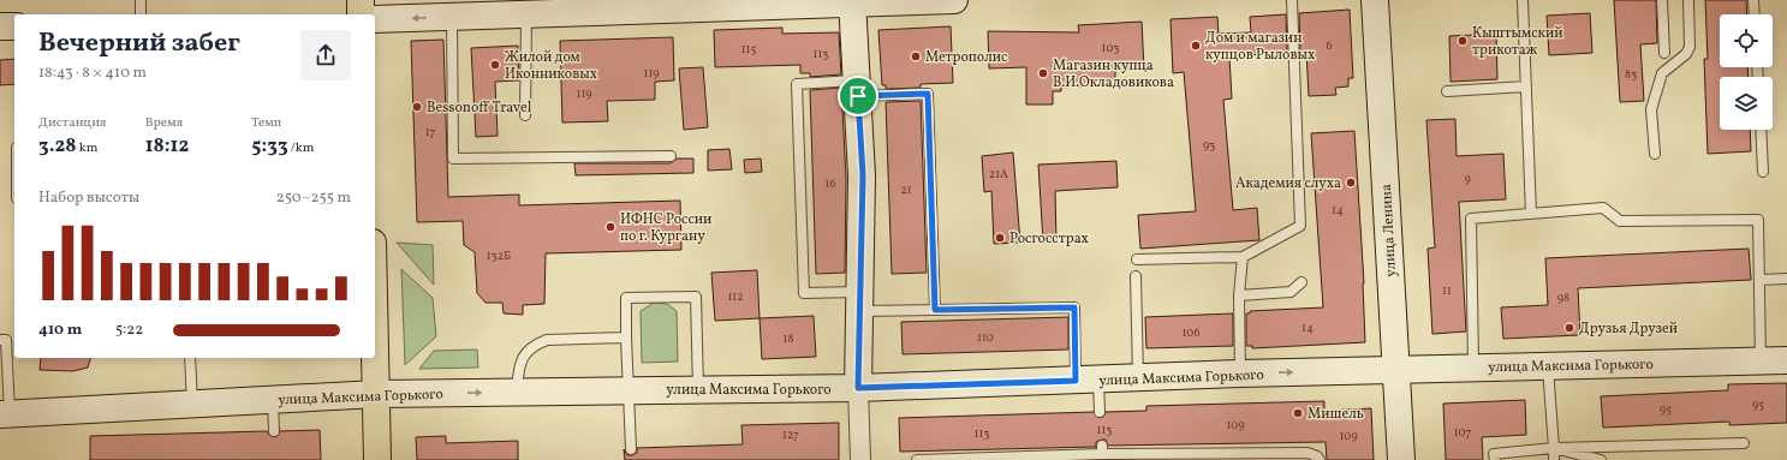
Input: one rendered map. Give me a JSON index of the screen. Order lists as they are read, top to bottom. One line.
{"streets":{"street":["улица Ленина","улица Максима Горького"]},"crossings":[["улица Ленина","улица Максима Горького"]],"places":["Кыштымский трикотаж","Дом и магазин купцов Рыловых","Метрополис","Жилой дом Иконниковых","Магазин купца В.И.Окладовикова","Bessonoff Travel","Академия слуха","ИФНС России по г. Кургану","Росгосстрах","Друзья Друзей","Мишель"],"house_numbers":["6","103","115","113","119","83","119","17","93","21А","9","16","21","14","132Б","11","112","98","14","106","110","18","95","95","109","113","107","113","127","109"],"page":{"heading":["Вечерний забег","18:43 · 8 × 410 m"],"stats":[["Дистанция","3.28 km"],["Время","18:12"],["Темп","5:33 /km"]],"chart":["Набор высоты","250–255 m"],"list":[{"name":"410 m","note":"5:22"}]}}
